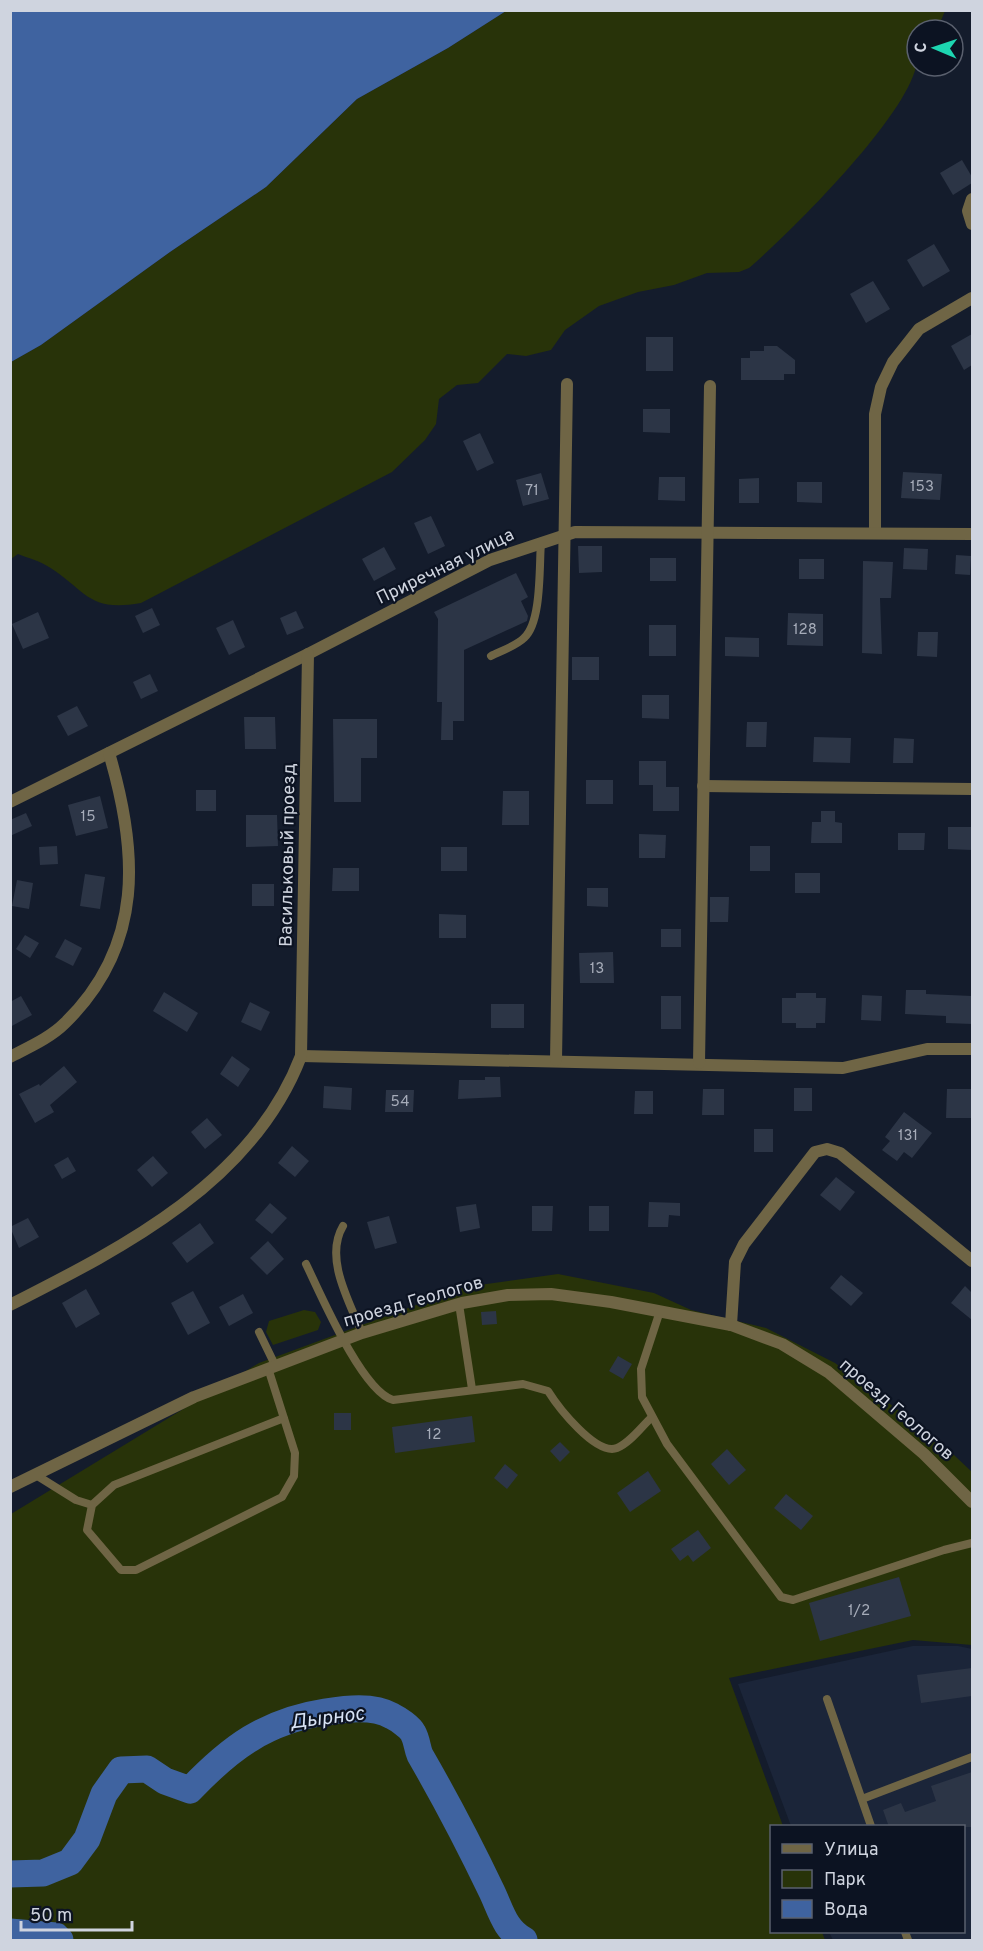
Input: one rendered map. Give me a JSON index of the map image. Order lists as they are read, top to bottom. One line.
{"streets":{"street":["Приречная улица","Васильковый проезд","проезд Геологов"]},"crossings":[["Приречная улица","Васильковый проезд"]],"water":["Дырнос"],"house_numbers":["153","71","128","15","13","54","131","12","1/2"],"legend":["Улица","Парк","Вода"],"scale_bar":"50 m","north":"left"}
